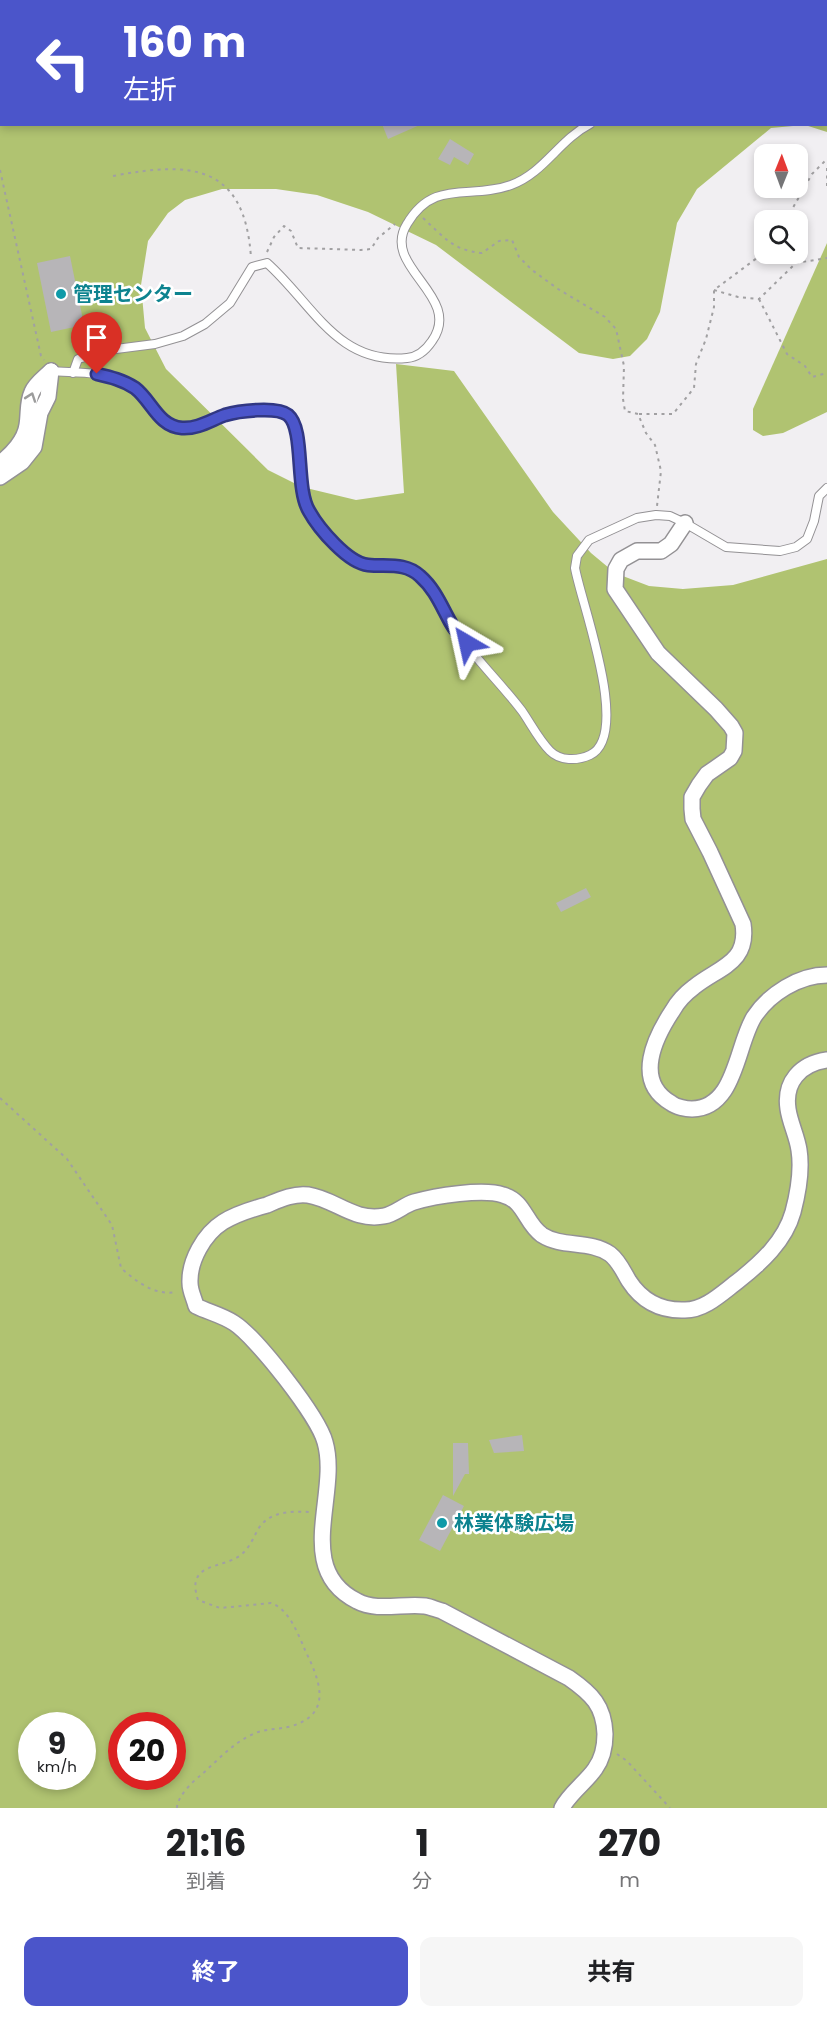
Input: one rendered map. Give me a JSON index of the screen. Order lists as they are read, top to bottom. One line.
{"places":["管理センター","林業体験広場"],"north":"top","page":{"turn":["160 m","左折"],"speed":"9 km/h","limit":"20","eta":["21:16","到着","1","分","270","m"],"buttons":["終了","共有"]}}
